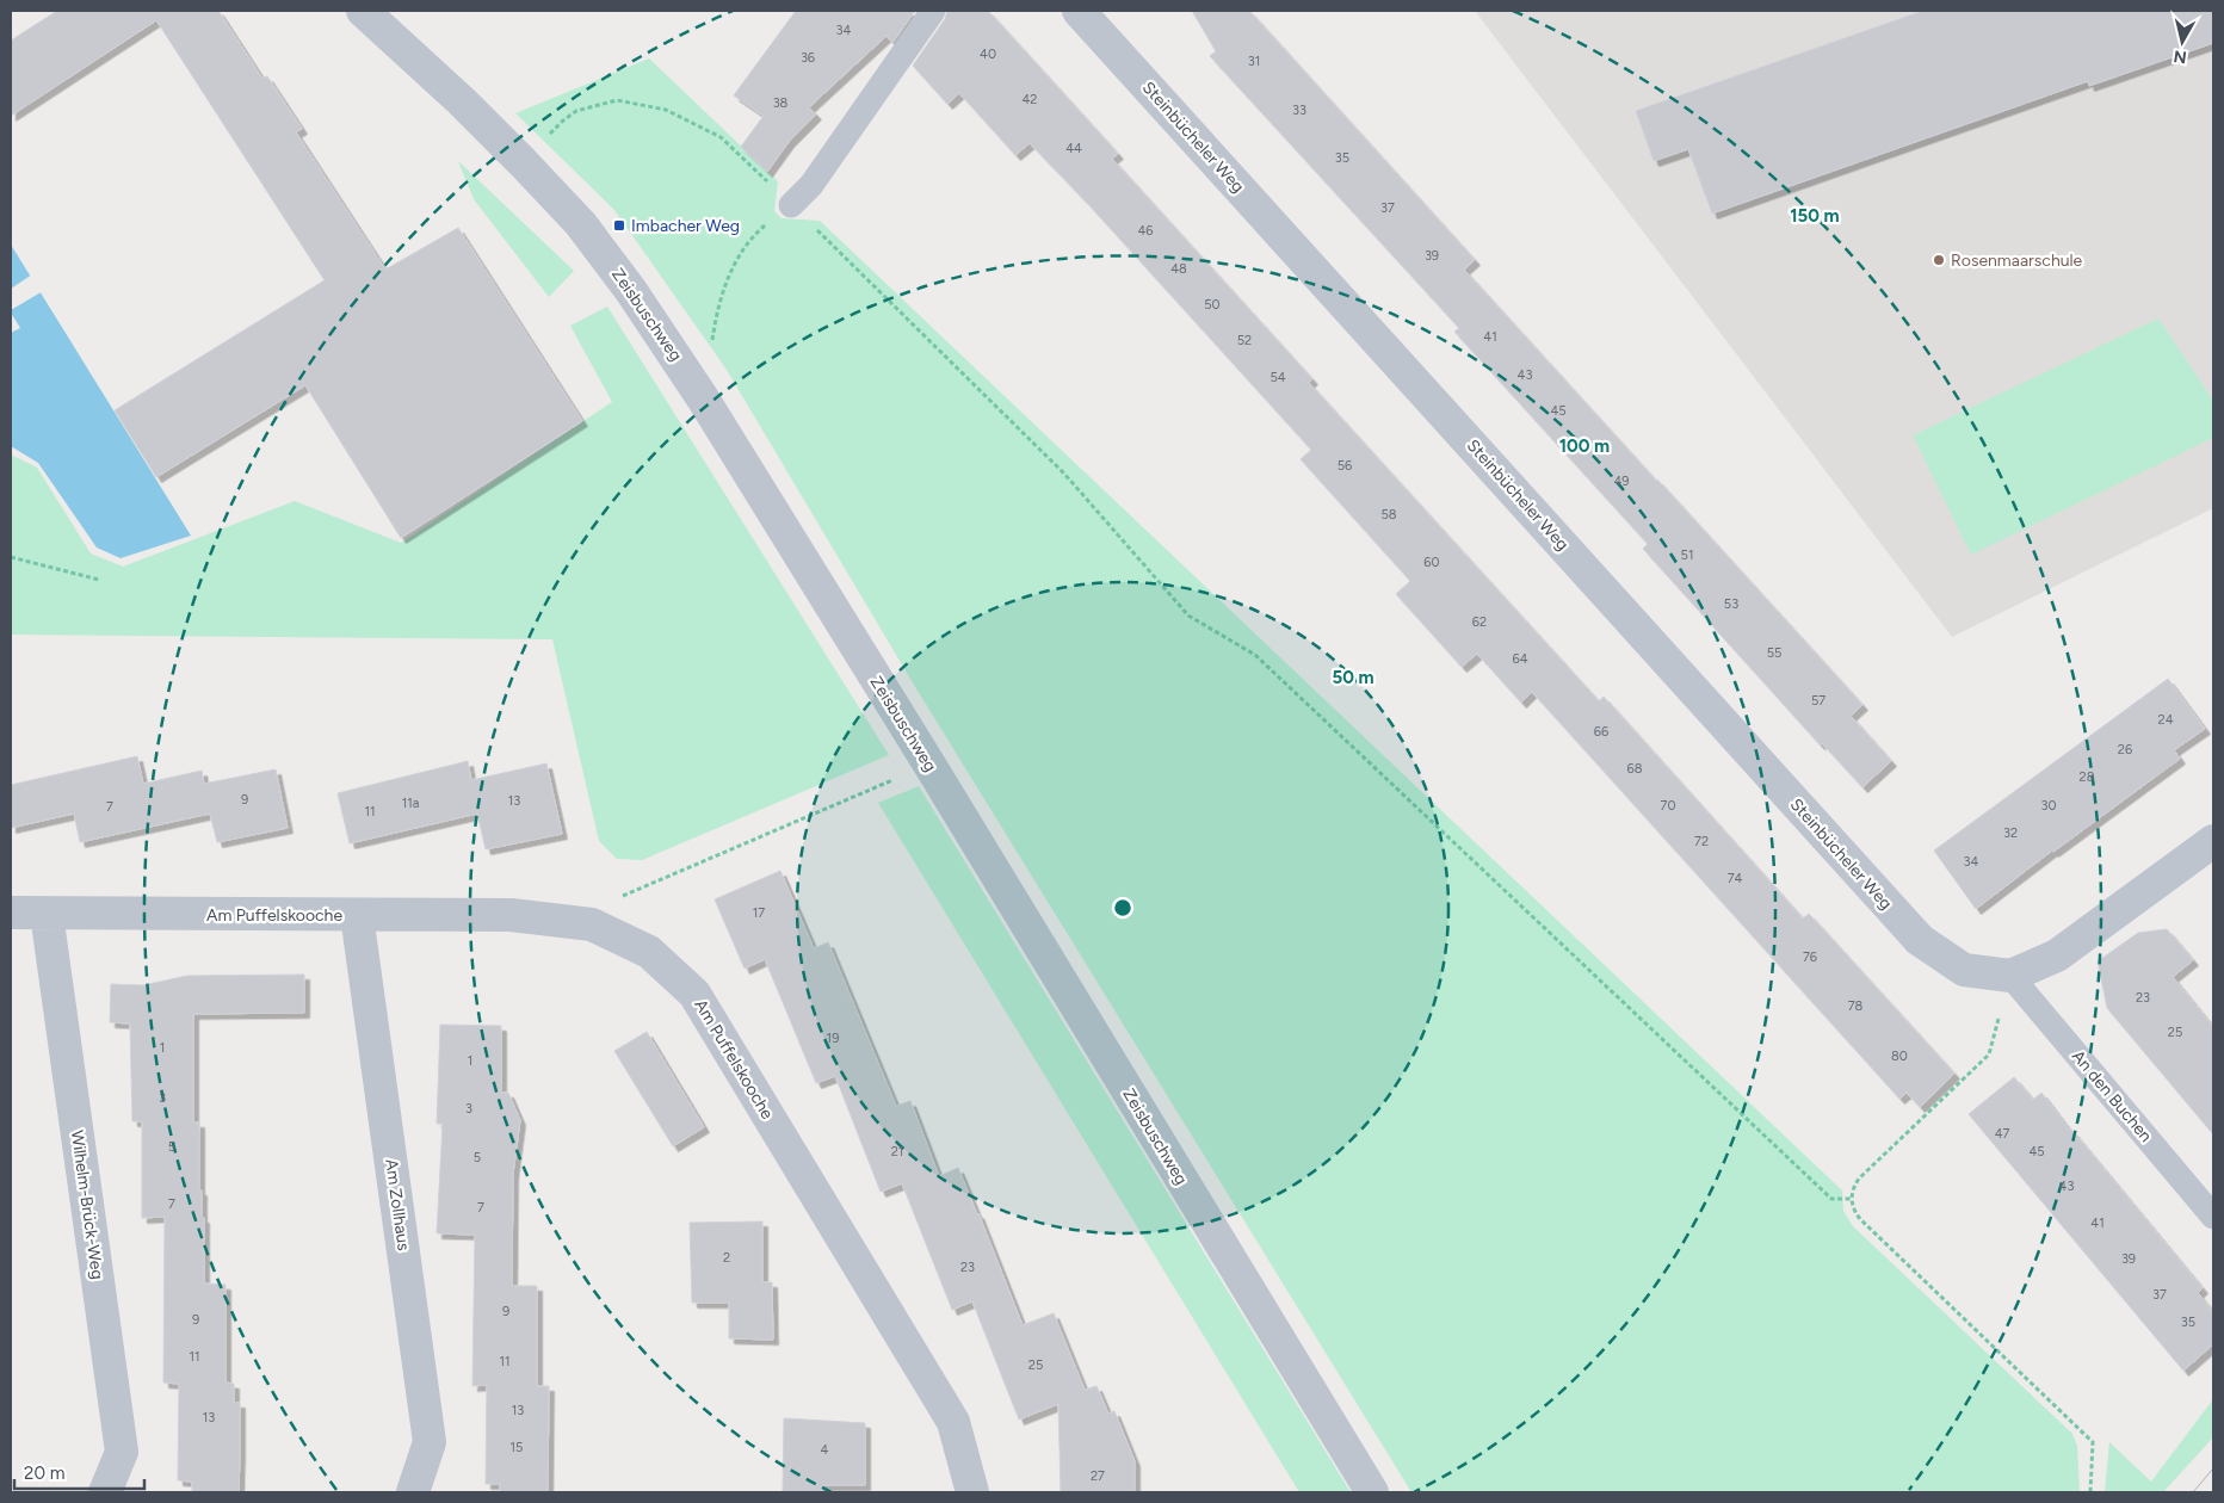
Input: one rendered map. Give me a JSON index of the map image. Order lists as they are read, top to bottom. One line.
{"streets":{"street":["Steinbücheler Weg","Zeisbuschweg","Am Puffelskooche","Wilhelm-Brück-Weg","Am Zollhaus"],"lane":["An den Buchen"]},"crossings":[["Steinbücheler Weg","An den Buchen"],["Am Puffelskooche","Wilhelm-Brück-Weg"],["Am Puffelskooche","Am Zollhaus"]],"places":{"transit":["Imbacher Weg"],"other":["Rosenmaarschule"]},"house_numbers":["34","40","36","31","42","38","33","44","35","37","46","39","48","50","41","52","43","54","45","56","49","58","51","60","53","62","55","64","57","24","66","26","68","28","9","13","11a","70","30","7","11","32","72","34","74","17","76","23","78","25","19","1","80","1","3","3","47","5","21","45","5","43","7","7","41","2","39","23","37","9","9","35","11","11","25","13","13","15","4","27"],"scale_bar":"20 m","north":"bottom","rings":["150 m","100 m","50 m"]}
